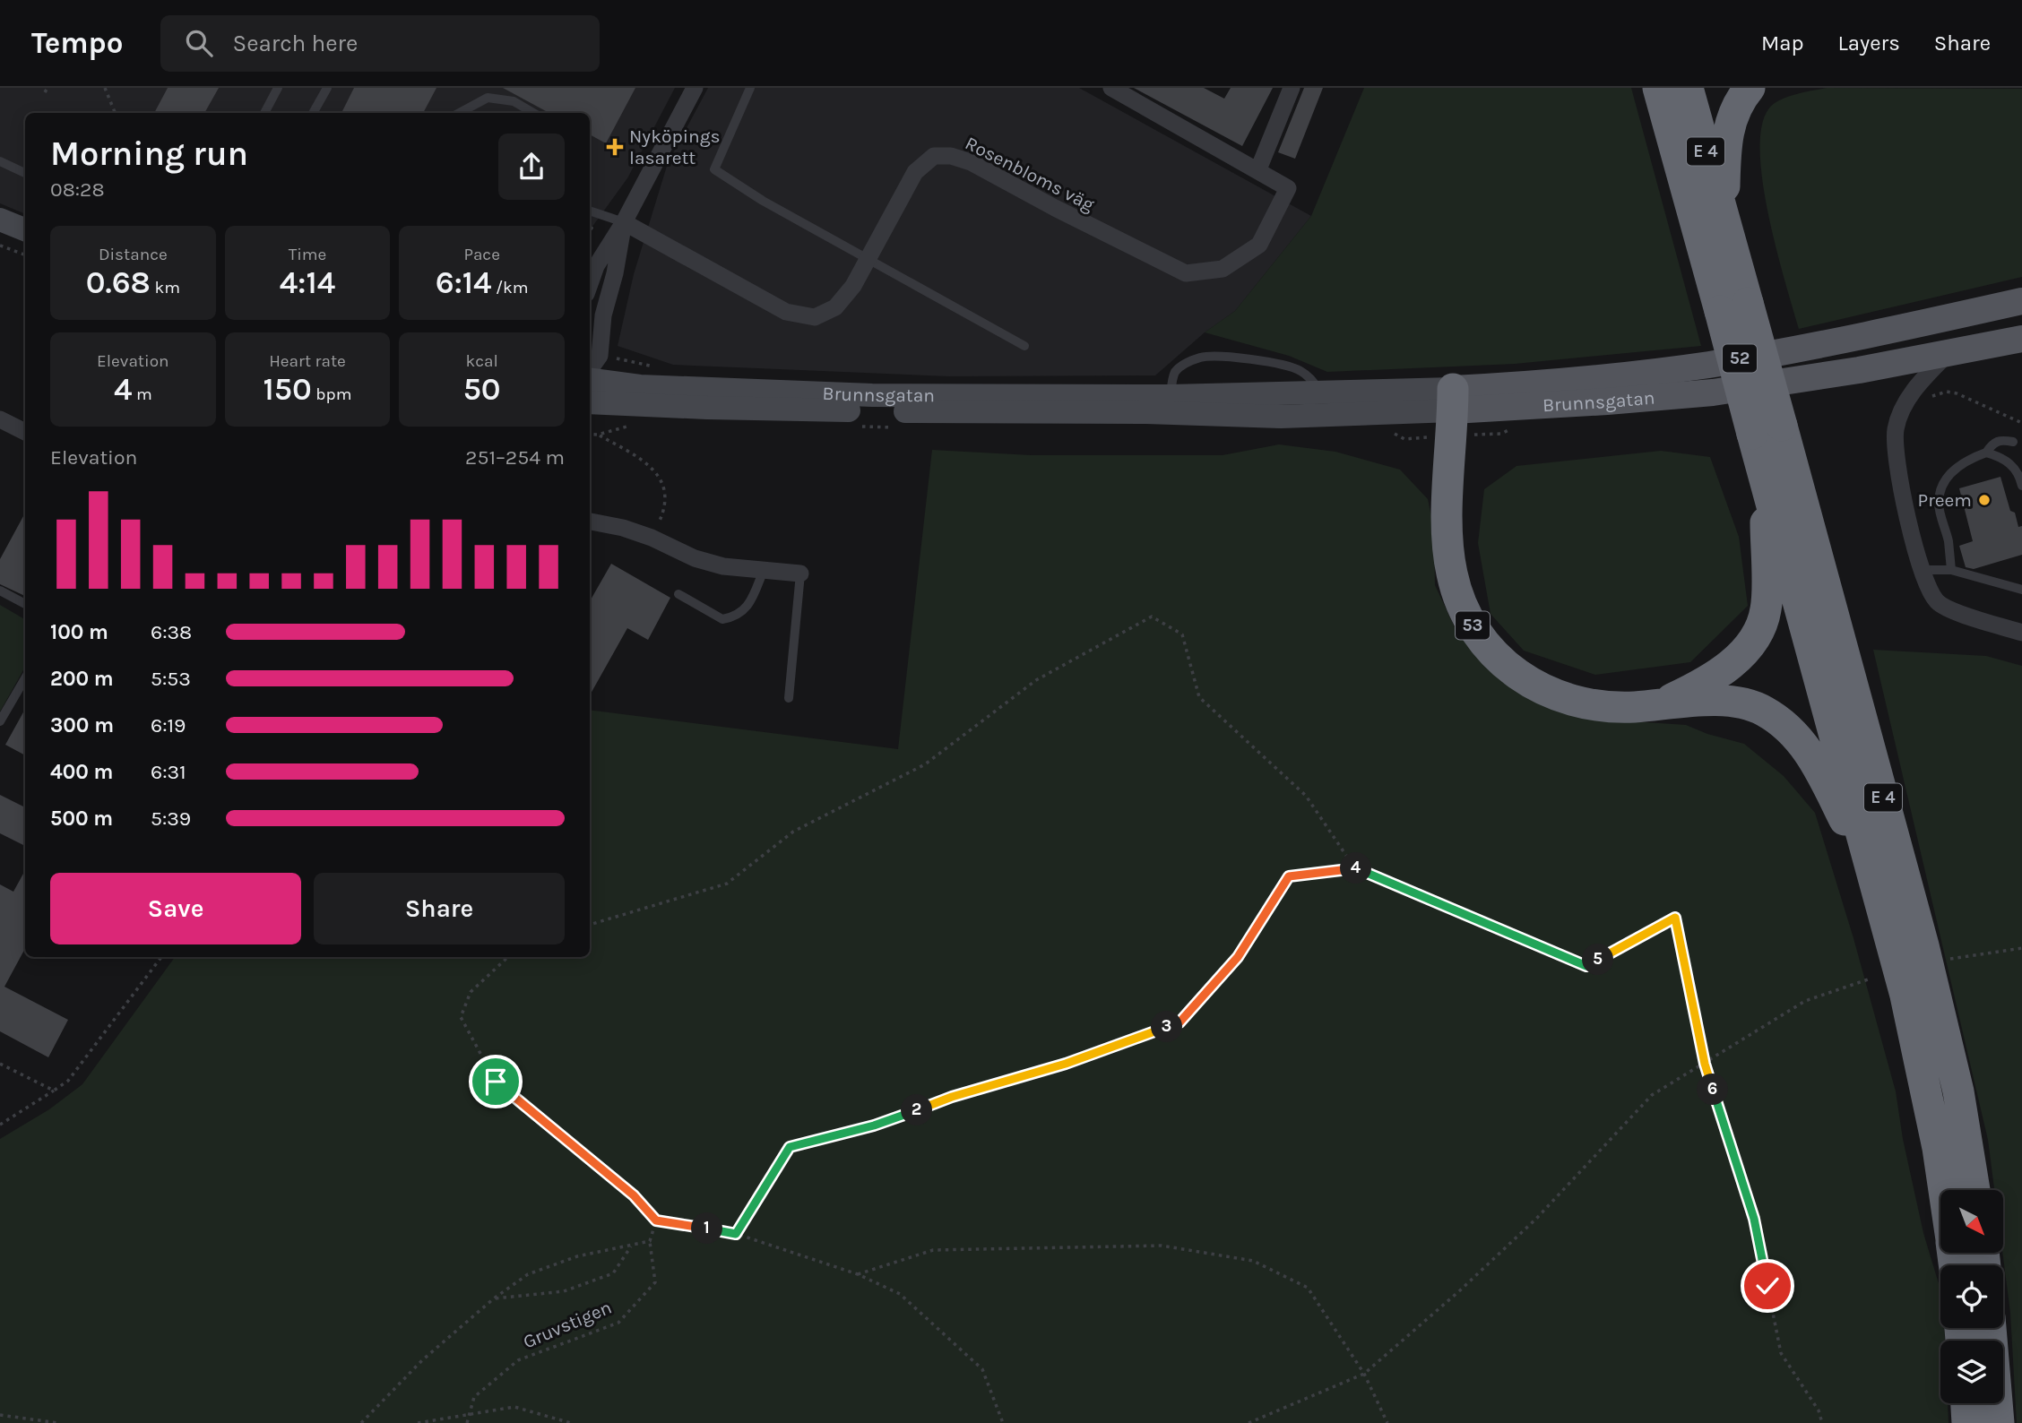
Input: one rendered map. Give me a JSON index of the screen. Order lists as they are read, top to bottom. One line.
{"streets":{"highway":["E 4","53"],"main road":["52","Brunnsgatan"],"street":["Rosenbloms väg"],"path":["Gruvstigen"]},"crossings":[["E 4","53"],["Brunnsgatan","53"]],"places":{"health":["Nyköpings lasarett"],"other":["Preem"]},"north":"bottom right","page":{"header":"Tempo","search":"Search here","nav":["Map","Layers","Share"],"heading":["Morning run","08:28"],"stats":[["Distance","0.68 km"],["Time","4:14"],["Pace","6:14 /km"],["Elevation","4 m"],["Heart rate","150 bpm"],["kcal","50"]],"chart":["Elevation","251–254 m"],"list":[{"name":"100 m","note":"6:38"},{"name":"200 m","note":"5:53"},{"name":"300 m","note":"6:19"},{"name":"400 m","note":"6:31"},{"name":"500 m","note":"5:39"}],"pins":["4","5","3","6","2","1"],"buttons":["Save","Share"]}}
